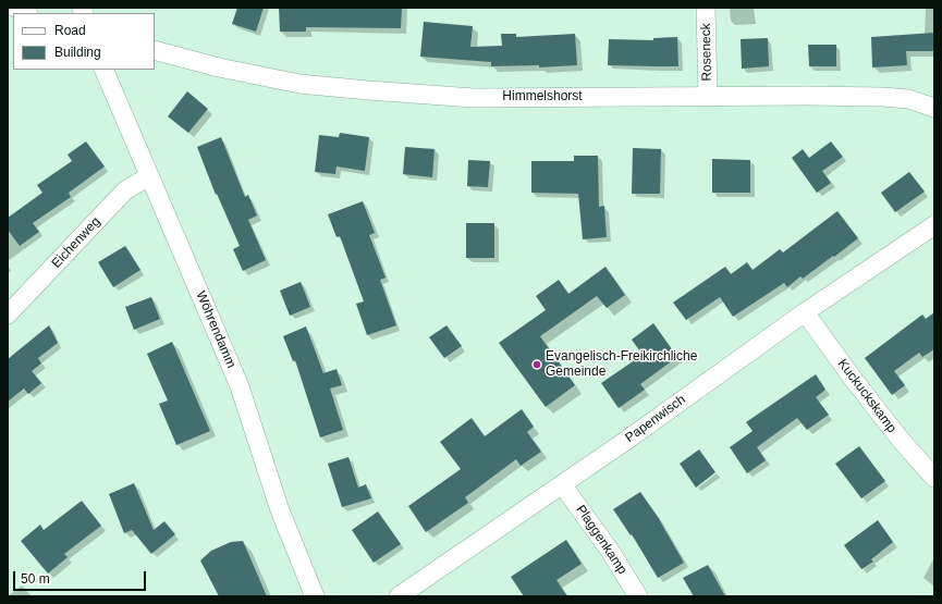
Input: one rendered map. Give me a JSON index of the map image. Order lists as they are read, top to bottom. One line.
{"streets":{"street":["Roseneck","Himmelshorst","Eichenweg","Wöhrendamm","Kuckuckskamp","Papenwisch","Plaggenkamp"]},"crossings":[["Roseneck","Himmelshorst"],["Eichenweg","Wöhrendamm"],["Kuckuckskamp","Papenwisch"],["Papenwisch","Plaggenkamp"]],"places":["Evangelisch-Freikirchliche Gemeinde"],"legend":["Road","Building"],"scale_bar":"50 m"}
